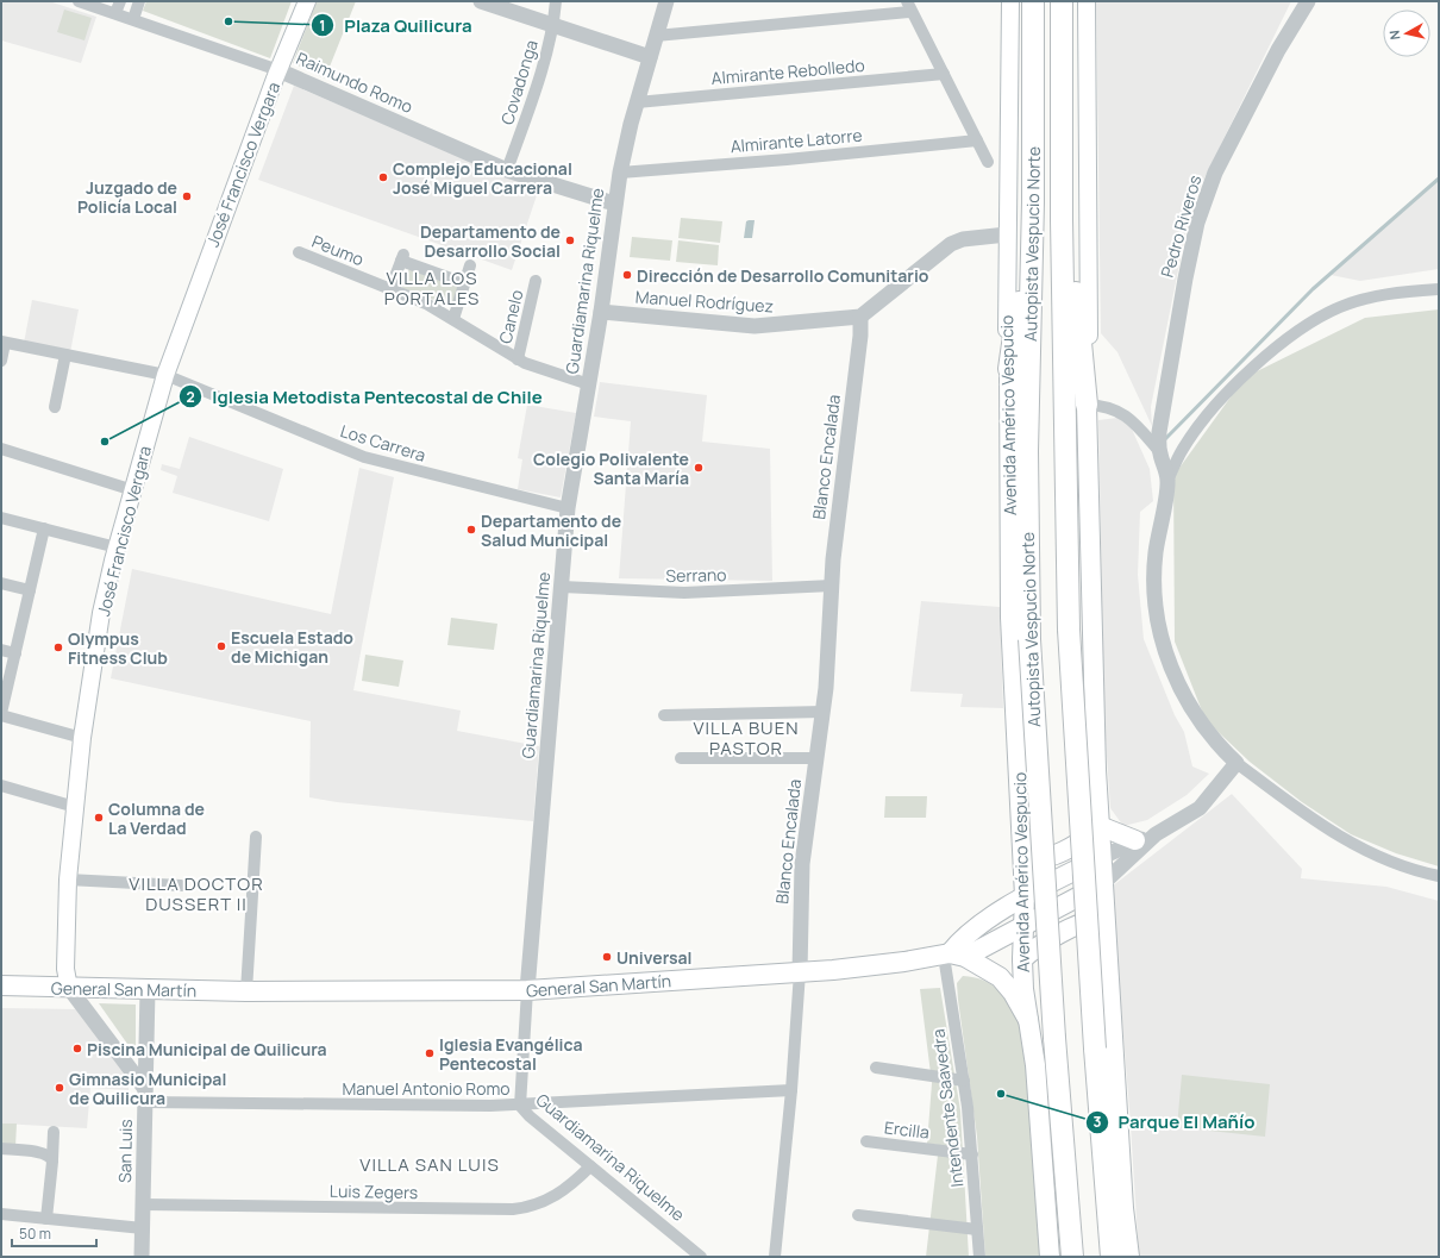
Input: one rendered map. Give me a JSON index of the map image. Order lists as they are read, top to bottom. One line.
{"streets":{"highway":["Autopista Vespucio Norte"],"main road":["José Francisco Vergara","Avenida Américo Vespucio","General San Martín"],"street":["Almirante Rebolledo","Raimundo Romo","Covadonga","Almirante Latorre","Pedro Riveros","Peumo","Guardiamarina Riquelme","Manuel Rodríguez","Canelo","Los Carrera","Blanco Encalada","Serrano","Manuel Antonio Romo","Intendente Saavedra","Ercilla","San Luis","Luis Zegers"]},"crossings":[["Almirante Rebolledo","Guardiamarina Riquelme"],["Raimundo Romo","Covadonga"],["Raimundo Romo","José Francisco Vergara"],["Raimundo Romo","Guardiamarina Riquelme"],["Almirante Latorre","Guardiamarina Riquelme"],["José Francisco Vergara","Los Carrera"],["José Francisco Vergara","General San Martín"],["José Francisco Vergara","Manuel Antonio Romo"],["José Francisco Vergara","San Luis"],["Peumo","Guardiamarina Riquelme"],["Peumo","Canelo"],["Guardiamarina Riquelme","Manuel Rodríguez"],["Guardiamarina Riquelme","Los Carrera"],["Guardiamarina Riquelme","Serrano"],["Guardiamarina Riquelme","General San Martín"],["Guardiamarina Riquelme","Manuel Antonio Romo"],["Guardiamarina Riquelme","Luis Zegers"],["Manuel Rodríguez","Blanco Encalada"],["Avenida Américo Vespucio","General San Martín"],["Blanco Encalada","Serrano"],["Blanco Encalada","General San Martín"],["Blanco Encalada","Manuel Antonio Romo"],["General San Martín","Intendente Saavedra"],["General San Martín","San Luis"],["Manuel Antonio Romo","San Luis"],["Intendente Saavedra","Ercilla"],["San Luis","Luis Zegers"]],"districts":["VILLA LOS PORTALES","VILLA BUEN PASTOR","VILLA DOCTOR DUSSERT II","VILLA SAN LUIS"],"places":["Plaza Quilicura","Complejo Educacional José Miguel Carrera","Juzgado de Policía Local","Departamento de Desarrollo Social","Dirección de Desarrollo Comunitario","Iglesia Metodista Pentecostal de Chile","Colegio Polivalente Santa María","Departamento de Salud Municipal","Escuela Estado de Michigan","Olympus Fitness Club","Columna de La Verdad","Universal","Piscina Municipal de Quilicura","Iglesia Evangélica Pentecostal","Gimnasio Municipal de Quilicura","Parque El Mañío"],"scale_bar":"50 m","north":"left"}
